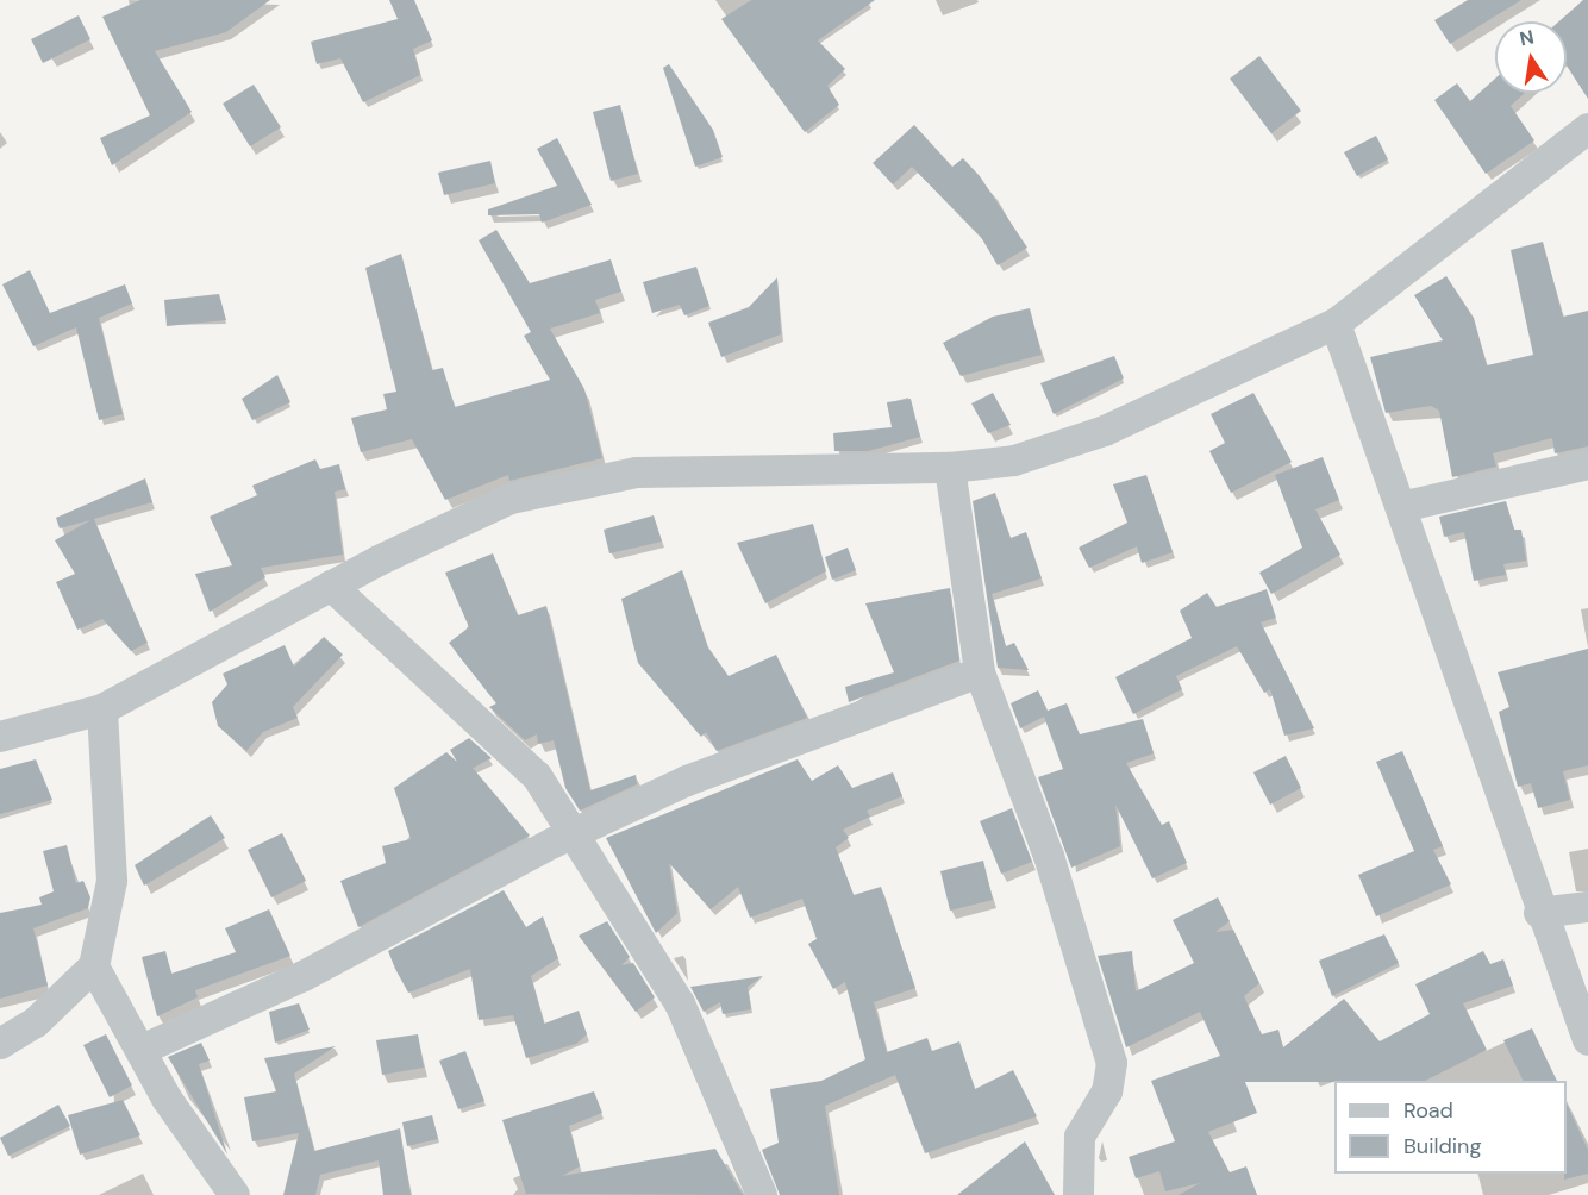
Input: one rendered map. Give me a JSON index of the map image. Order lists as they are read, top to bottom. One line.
{"legend":["Road","Building"],"north":"top"}
